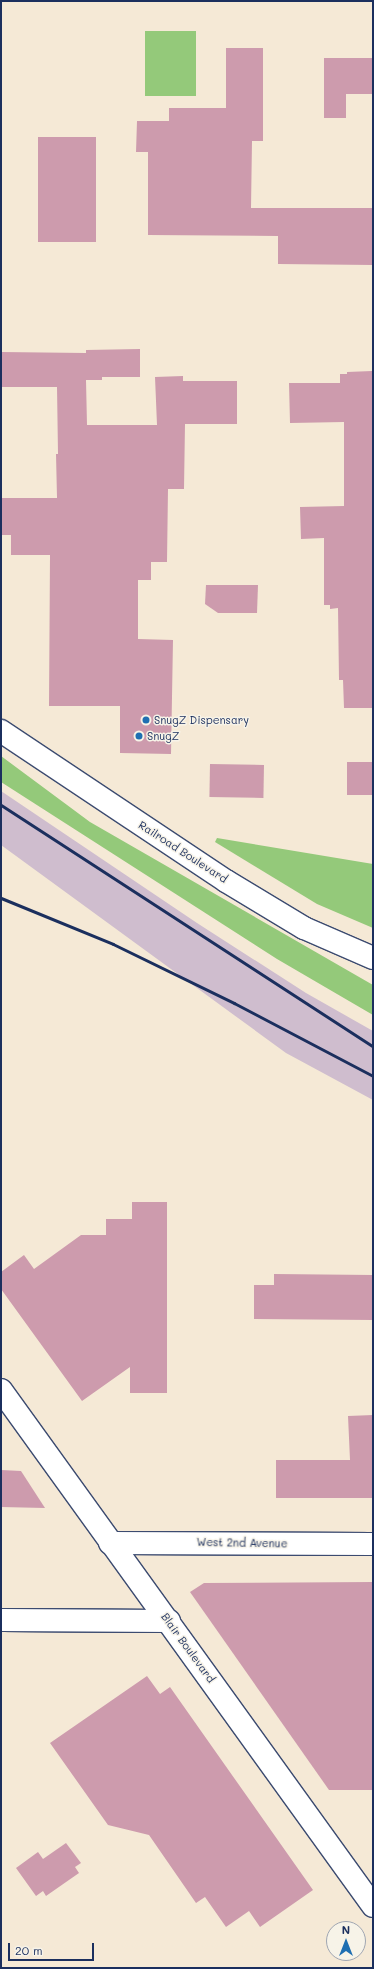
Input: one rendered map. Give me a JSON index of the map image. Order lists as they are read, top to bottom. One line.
{"streets":{"street":["Railroad Boulevard","West 2nd Avenue","Blair Boulevard"]},"crossings":[["West 2nd Avenue","Blair Boulevard"]],"places":["SnugZ Dispensary","SnugZ"],"scale_bar":"20 m","north":"top"}
